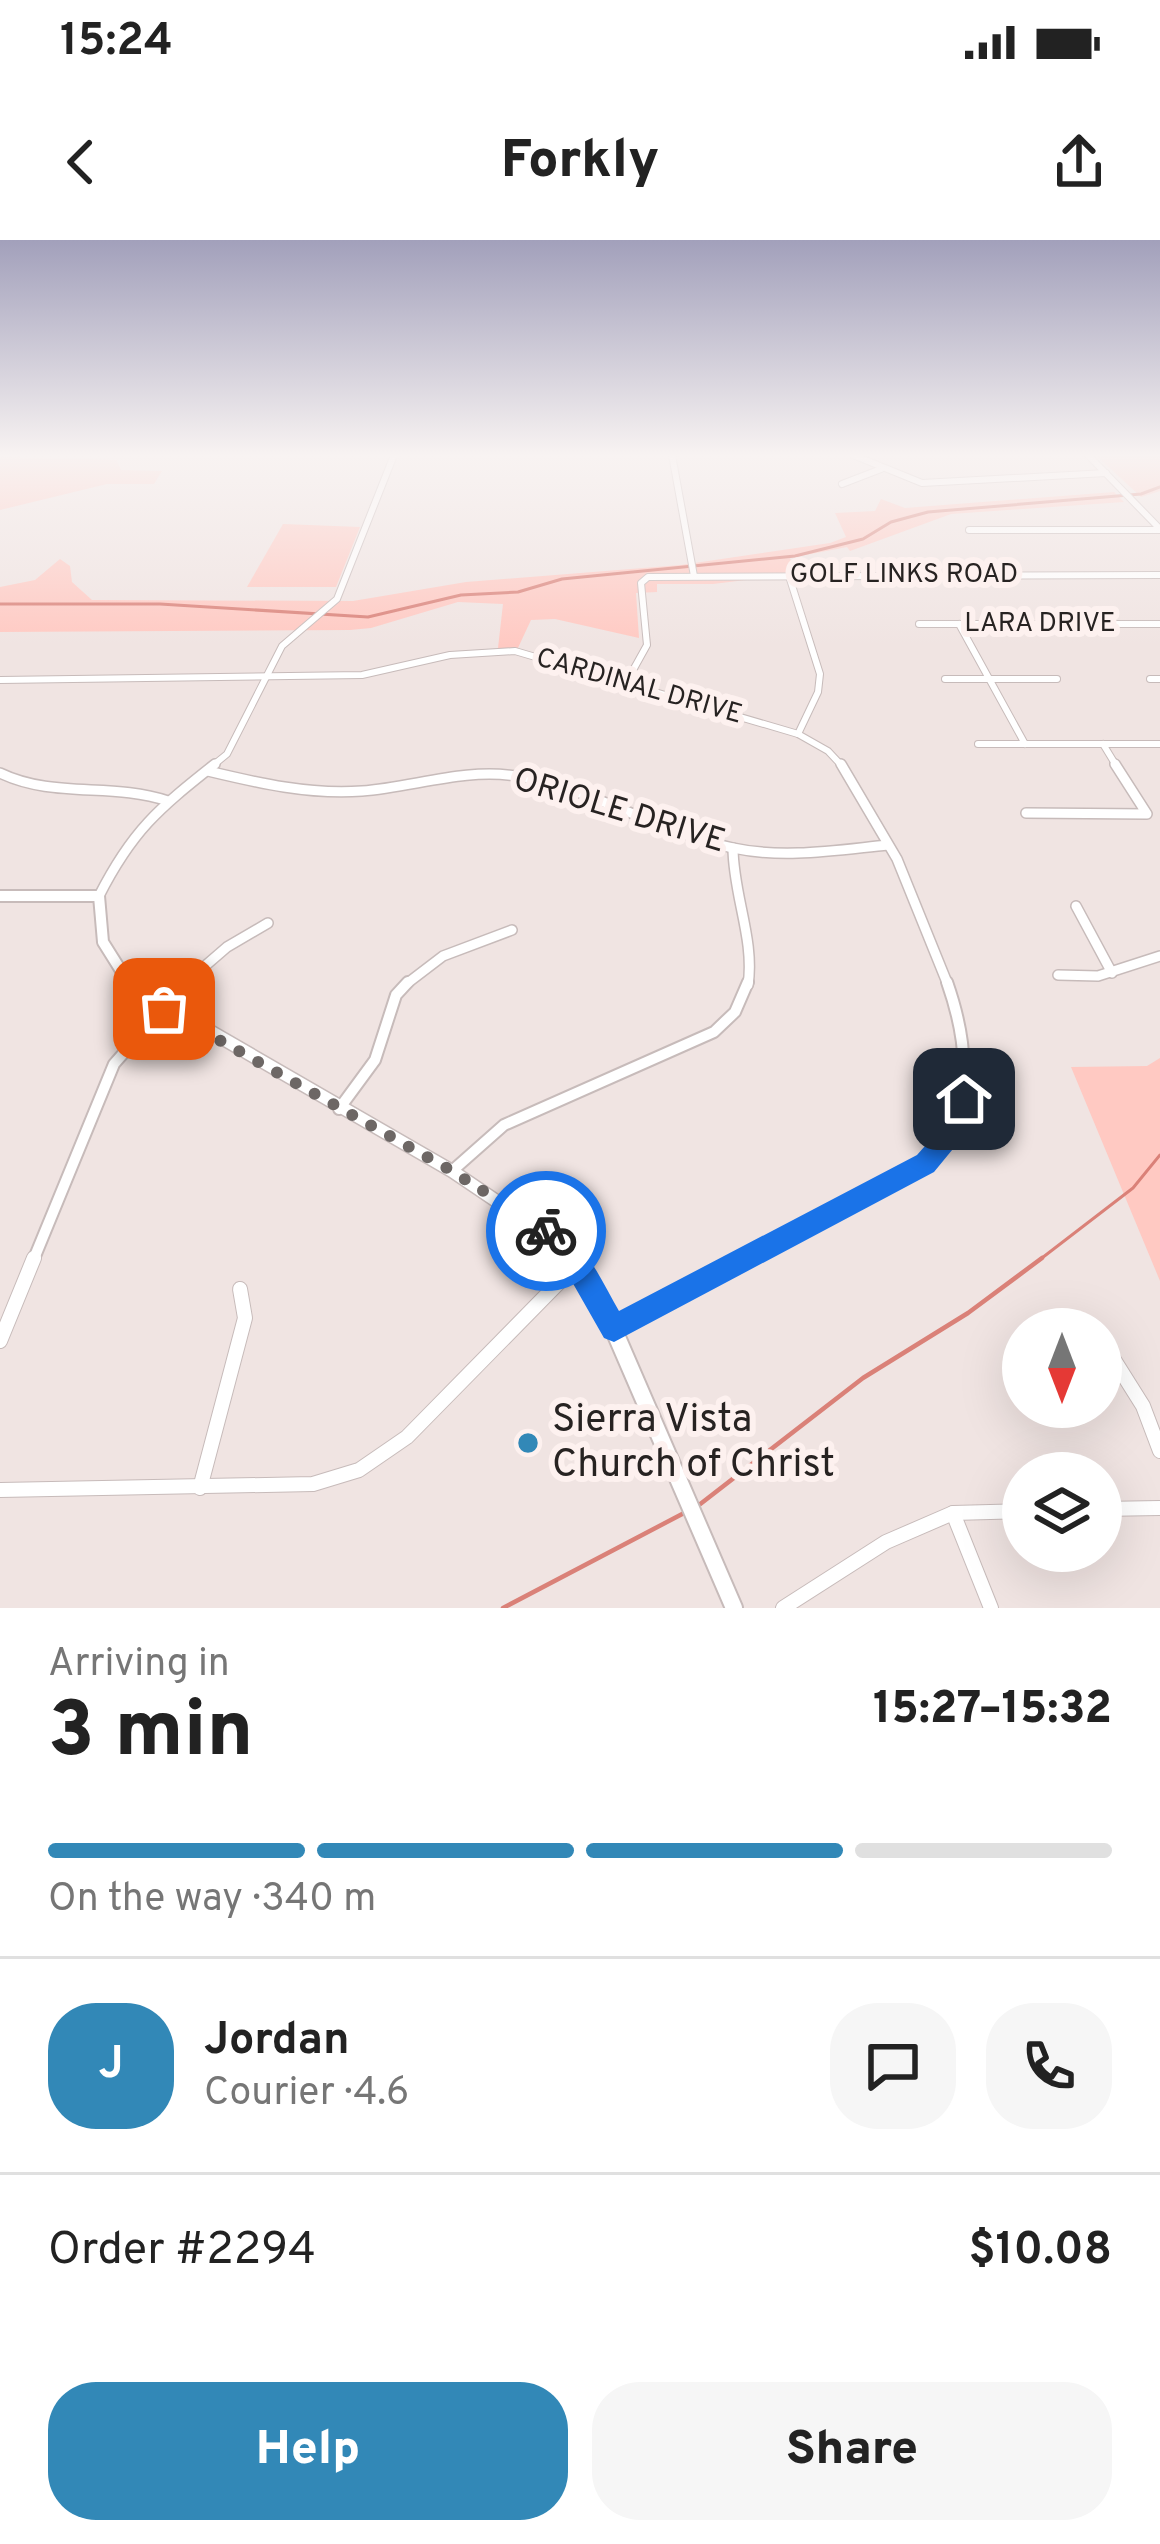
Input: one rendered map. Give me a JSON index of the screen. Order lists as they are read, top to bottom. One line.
{"streets":{"street":["GOLF LINKS ROAD","LARA DRIVE","CARDINAL DRIVE","ORIOLE DRIVE"]},"crossings":[["GOLF LINKS ROAD","CARDINAL DRIVE"],["CARDINAL DRIVE","ORIOLE DRIVE"]],"places":["Sierra Vista Church of Christ"],"north":"bottom","page":{"status":"15:24","header":"Forkly","heading":["3 min","Arriving in","15:27–15:32"],"panel":["Jordan","Courier · 4.6","Order #2294","$10.08"],"bar":"On the way · 340 m","round":"J","buttons":["Help","Share"]}}
